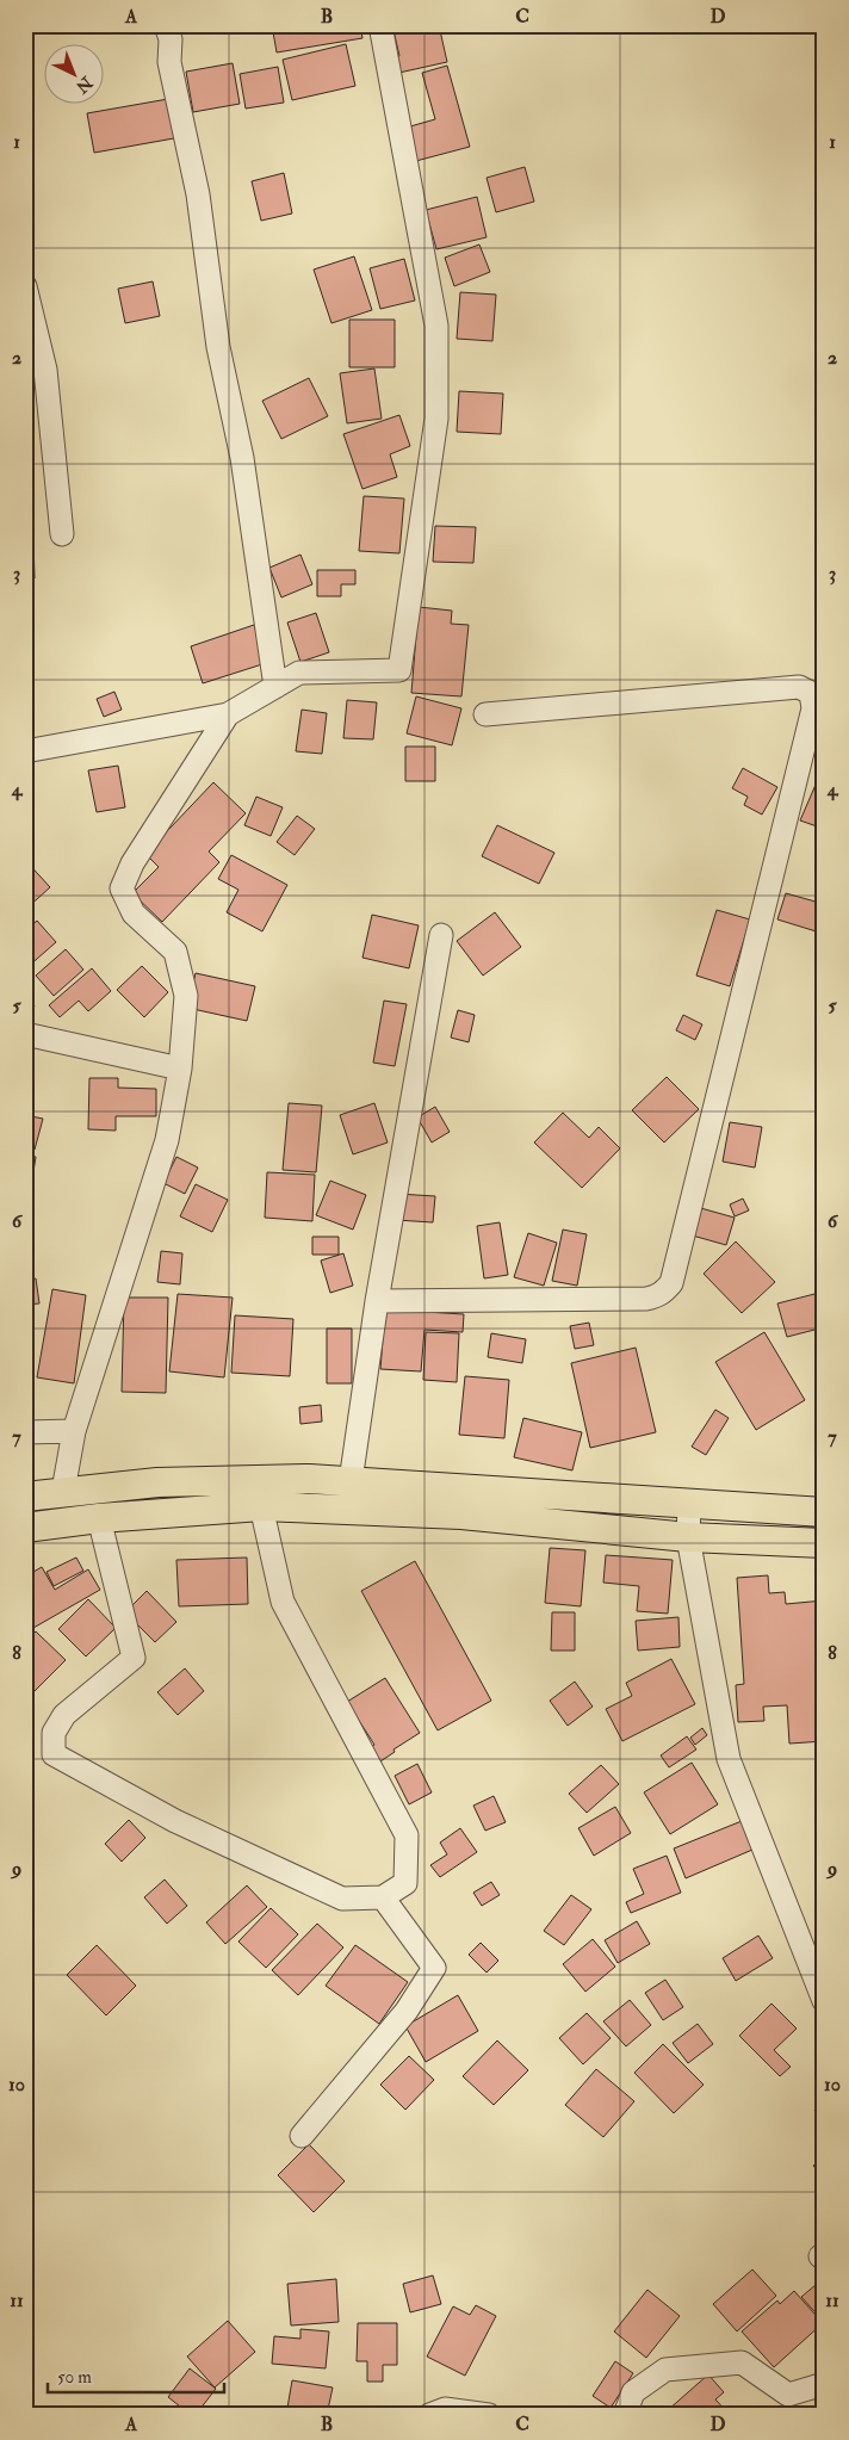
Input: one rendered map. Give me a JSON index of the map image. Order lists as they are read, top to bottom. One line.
{"scale_bar":"50 m","north":"bottom right","grid":{"columns":["A","B","C","D"],"rows":["1","2","3","4","5","6","7","8","9","10","11"]}}
